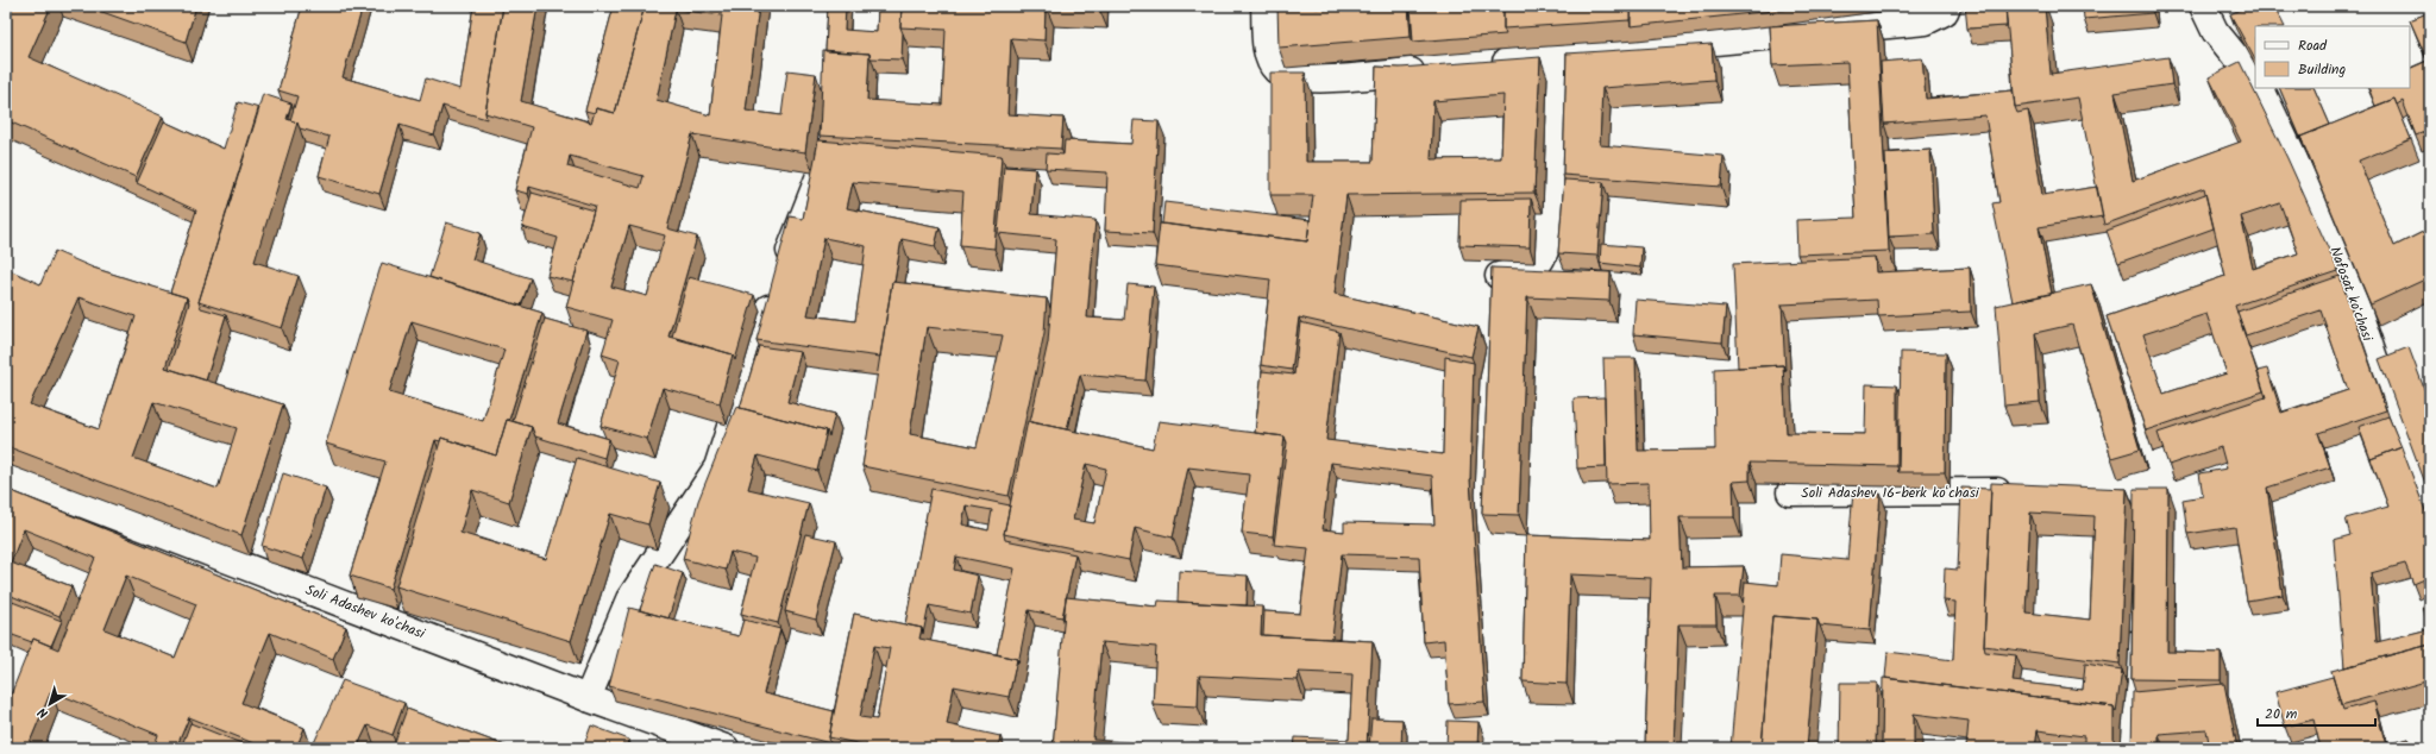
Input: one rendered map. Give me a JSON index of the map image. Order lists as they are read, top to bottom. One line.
{"streets":{"street":["Nafosat koʻchasi","Soli Adashev 16-berk koʻchasi","Soli Adashev ko'chasi"]},"legend":["Road","Building"],"scale_bar":"20 m","north":"bottom left"}
